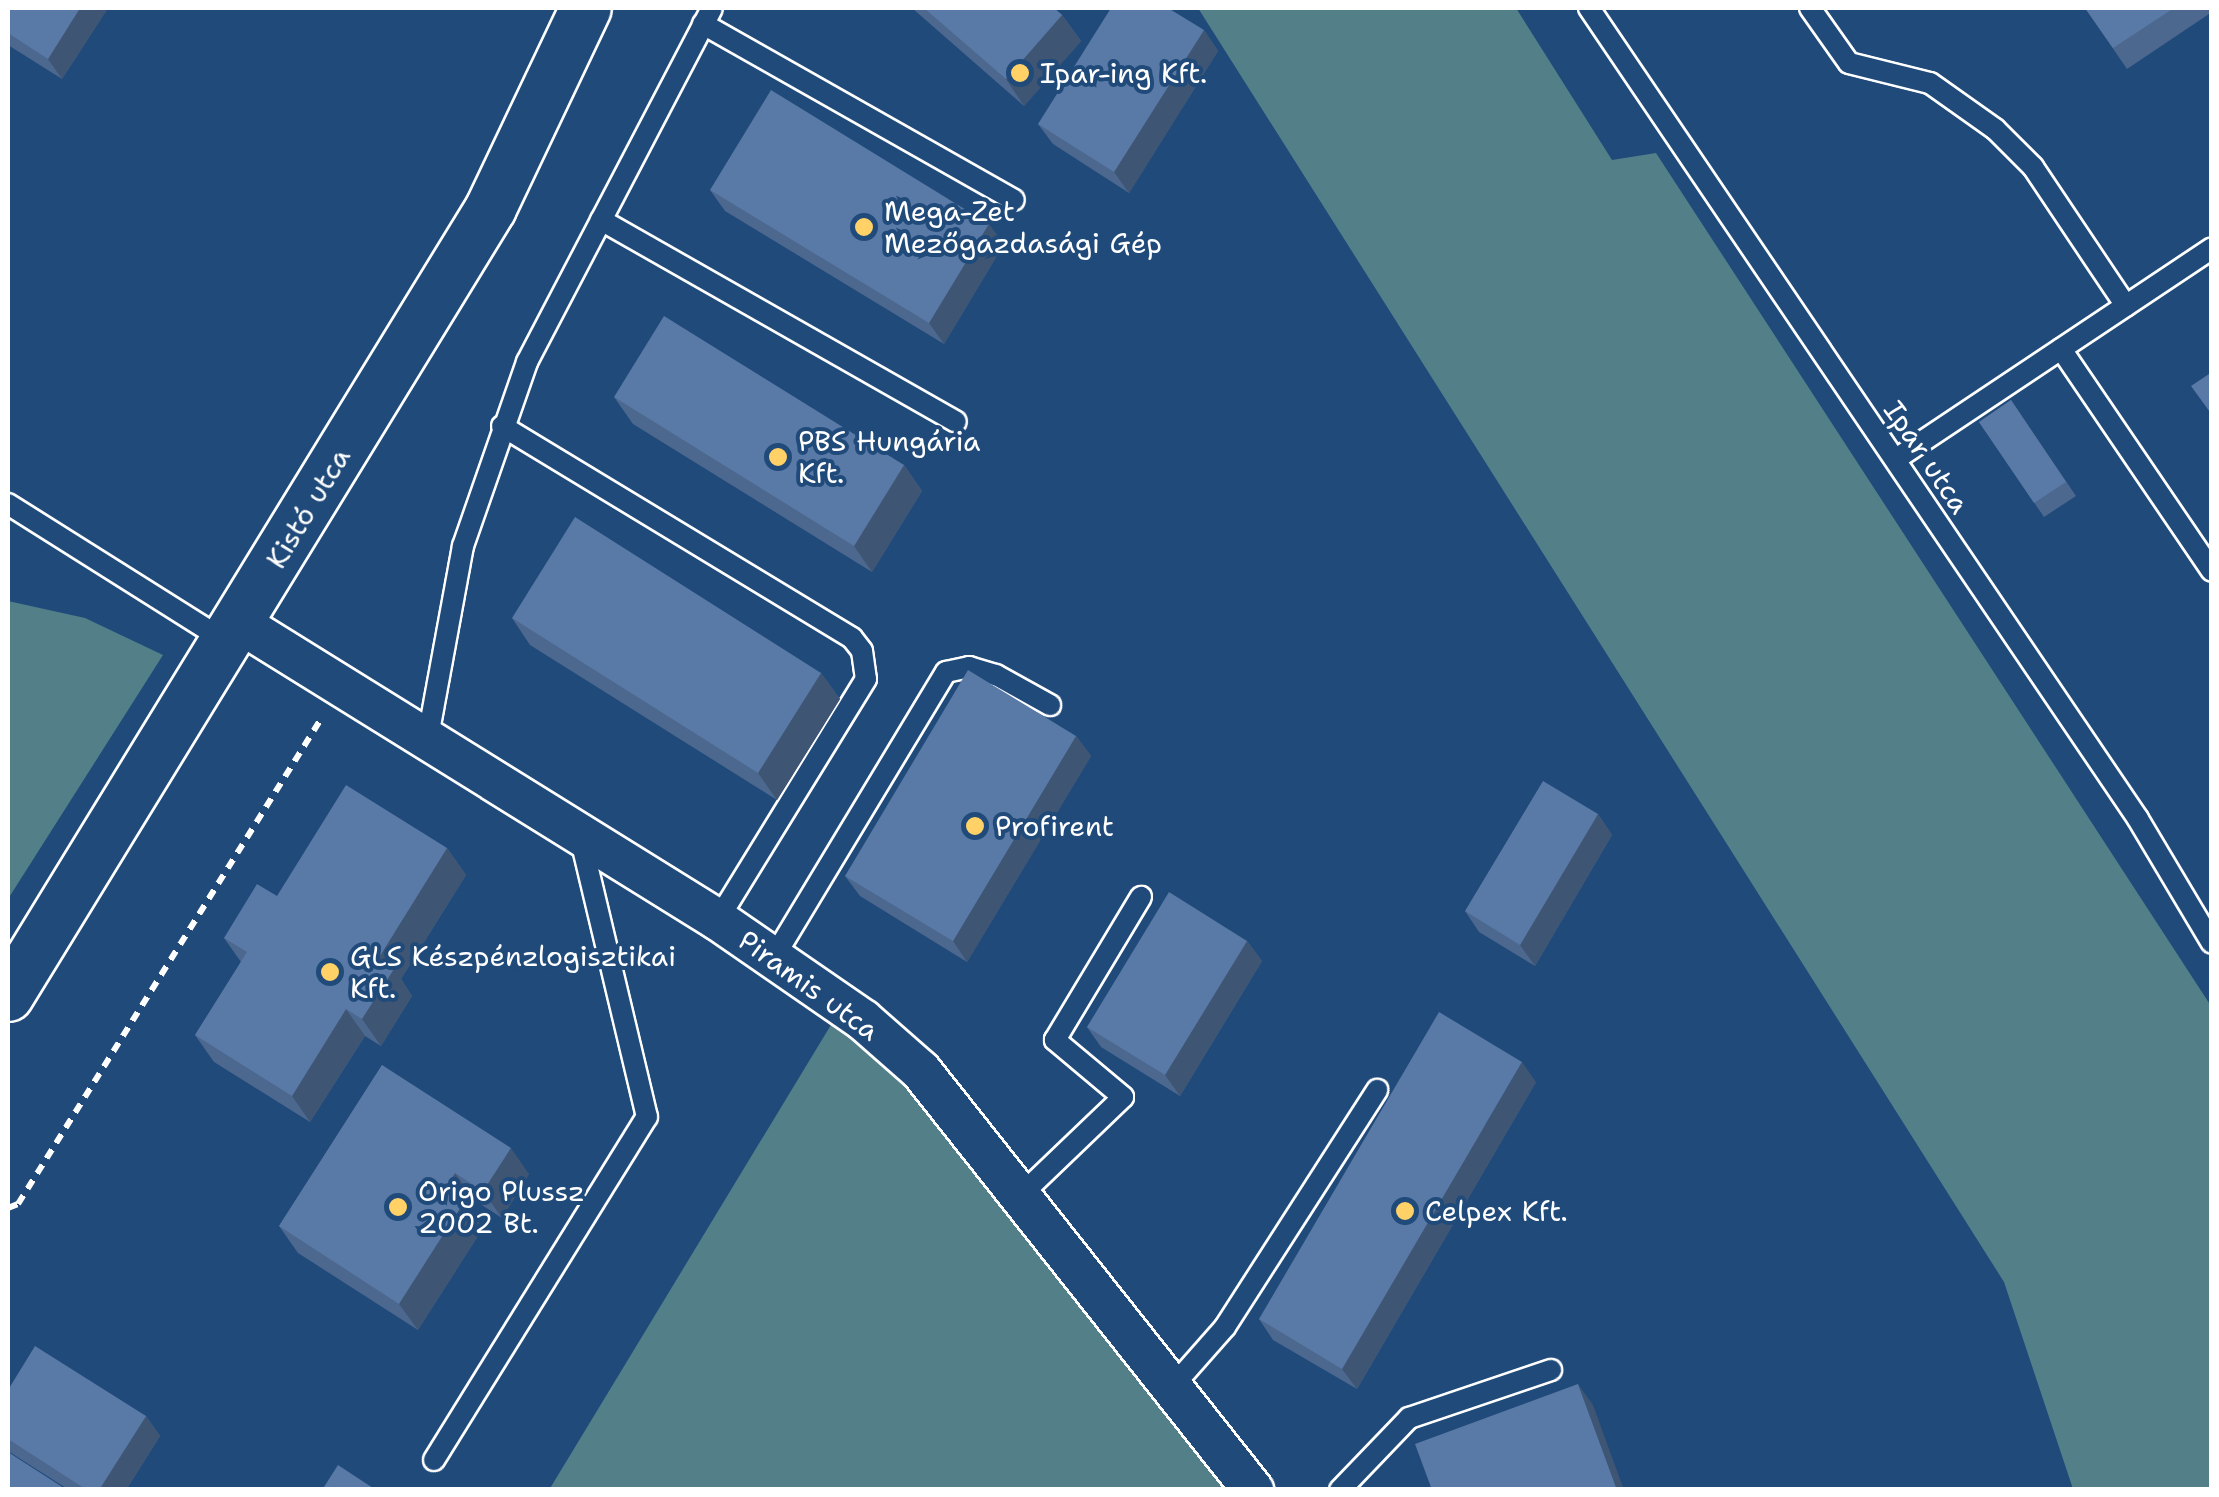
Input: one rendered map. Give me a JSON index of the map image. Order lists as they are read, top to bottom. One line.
{"streets":{"street":["Kistó utca","Piramis utca"],"lane":["Ipar utca"]},"crossings":[["Kistó utca","Piramis utca"]],"places":["Ipar-ing Kft.","Mega-Zet Mezőgazdasági Gép","PBS Hungária Kft.","Profirent","GLS Készpénzlogisztikai Kft.","Origo Plussz 2002 Bt.","Celpex Kft."]}
